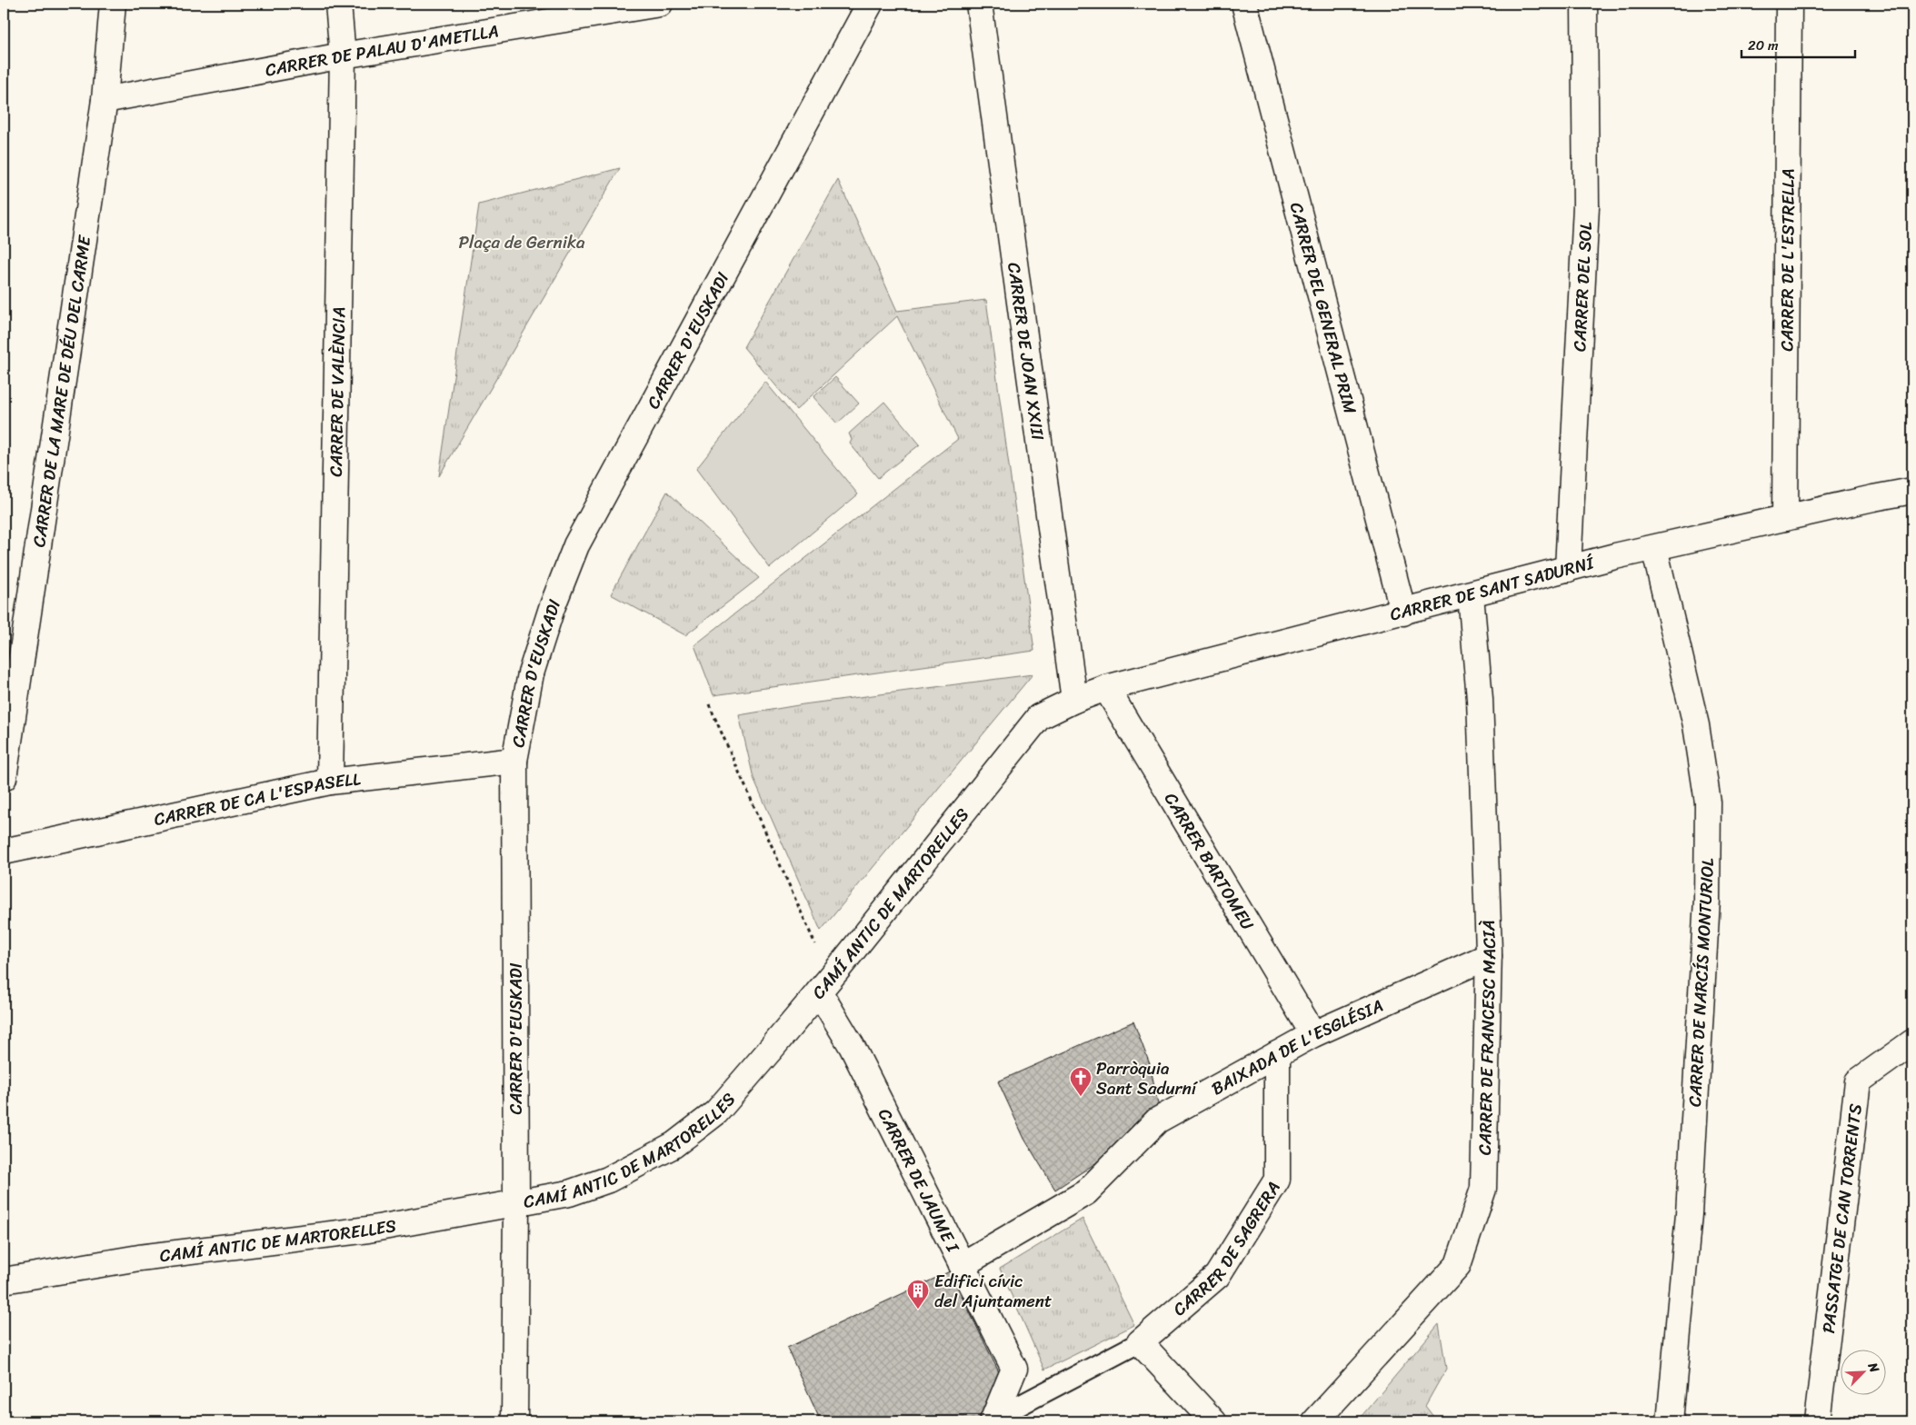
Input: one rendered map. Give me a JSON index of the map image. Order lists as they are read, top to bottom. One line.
{"streets":{"street":["CARRER DE PALAU D'AMETLLA","CARRER DE L'ESTRELLA","CARRER DEL SOL","CARRER DEL GENERAL PRIM","CARRER D'EUSKADI","CARRER DE JOAN XXIII","CARRER DE LA MARE DE DÉU DEL CARME","CARRER DE VALÈNCIA","CARRER DE SANT SADURNÍ","CARRER DE CA L'ESPASELL","CARRER BARTOMEU","CAMÍ ANTIC DE MARTORELLES","CARRER DE NARCÍS MONTURIOL","CARRER DE FRANCESC MACIÀ","BAIXADA DE L'ESGLÉSIA","CARRER DE JAUME I","PASSATGE DE CAN TORRENTS","CARRER DE SAGRERA"]},"crossings":[["CARRER DE PALAU D'AMETLLA","CARRER DE LA MARE DE DÉU DEL CARME"],["CARRER DE PALAU D'AMETLLA","CARRER DE VALÈNCIA"],["CARRER DE L'ESTRELLA","CARRER DE SANT SADURNÍ"],["CARRER DEL SOL","CARRER DE SANT SADURNÍ"],["CARRER DEL GENERAL PRIM","CARRER DE SANT SADURNÍ"],["CARRER D'EUSKADI","CARRER DE CA L'ESPASELL"],["CARRER D'EUSKADI","CAMÍ ANTIC DE MARTORELLES"],["CARRER DE JOAN XXIII","CARRER DE SANT SADURNÍ"],["CARRER DE JOAN XXIII","CAMÍ ANTIC DE MARTORELLES"],["CARRER DE VALÈNCIA","CARRER DE CA L'ESPASELL"],["CARRER DE SANT SADURNÍ","CARRER BARTOMEU"],["CARRER DE SANT SADURNÍ","CAMÍ ANTIC DE MARTORELLES"],["CARRER DE SANT SADURNÍ","CARRER DE NARCÍS MONTURIOL"],["CARRER DE SANT SADURNÍ","CARRER DE FRANCESC MACIÀ"],["CARRER BARTOMEU","BAIXADA DE L'ESGLÉSIA"],["CAMÍ ANTIC DE MARTORELLES","CARRER DE JAUME I"],["CARRER DE FRANCESC MACIÀ","BAIXADA DE L'ESGLÉSIA"],["BAIXADA DE L'ESGLÉSIA","CARRER DE JAUME I"],["BAIXADA DE L'ESGLÉSIA","CARRER DE SAGRERA"]],"parks":["Plaça de Gernika"],"places":{"church":["Parròquia Sant Sadurní"],"building":["Edifici cívic del Ajuntament"]},"scale_bar":"20 m","north":"top right"}
